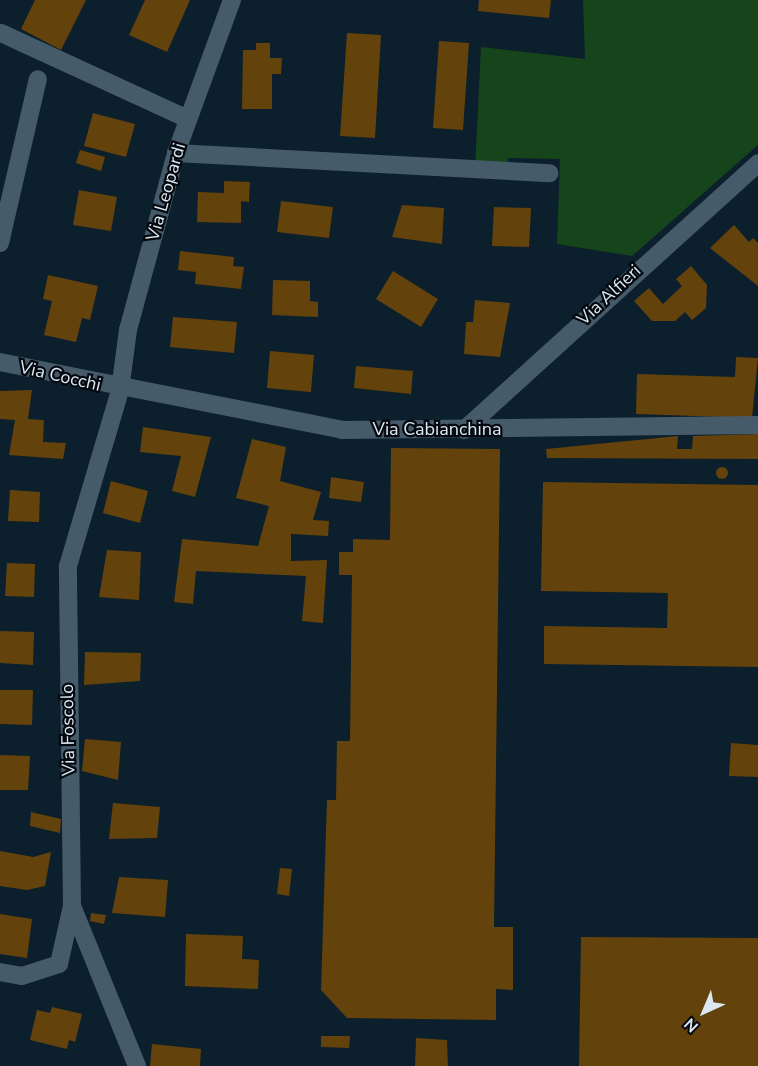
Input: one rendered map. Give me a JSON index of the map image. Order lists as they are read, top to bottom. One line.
{"streets":{"street":["Via Leopardi","Via Alfieri","Via Cocchi","Via Cabianchina","Via Foscolo"]},"crossings":[["Via Leopardi","Via Cocchi"],["Via Leopardi","Via Cabianchina"],["Via Leopardi","Via Foscolo"],["Via Alfieri","Via Cabianchina"],["Via Cocchi","Via Cabianchina"],["Via Cocchi","Via Foscolo"],["Via Cabianchina","Via Foscolo"]],"north":"bottom left"}
